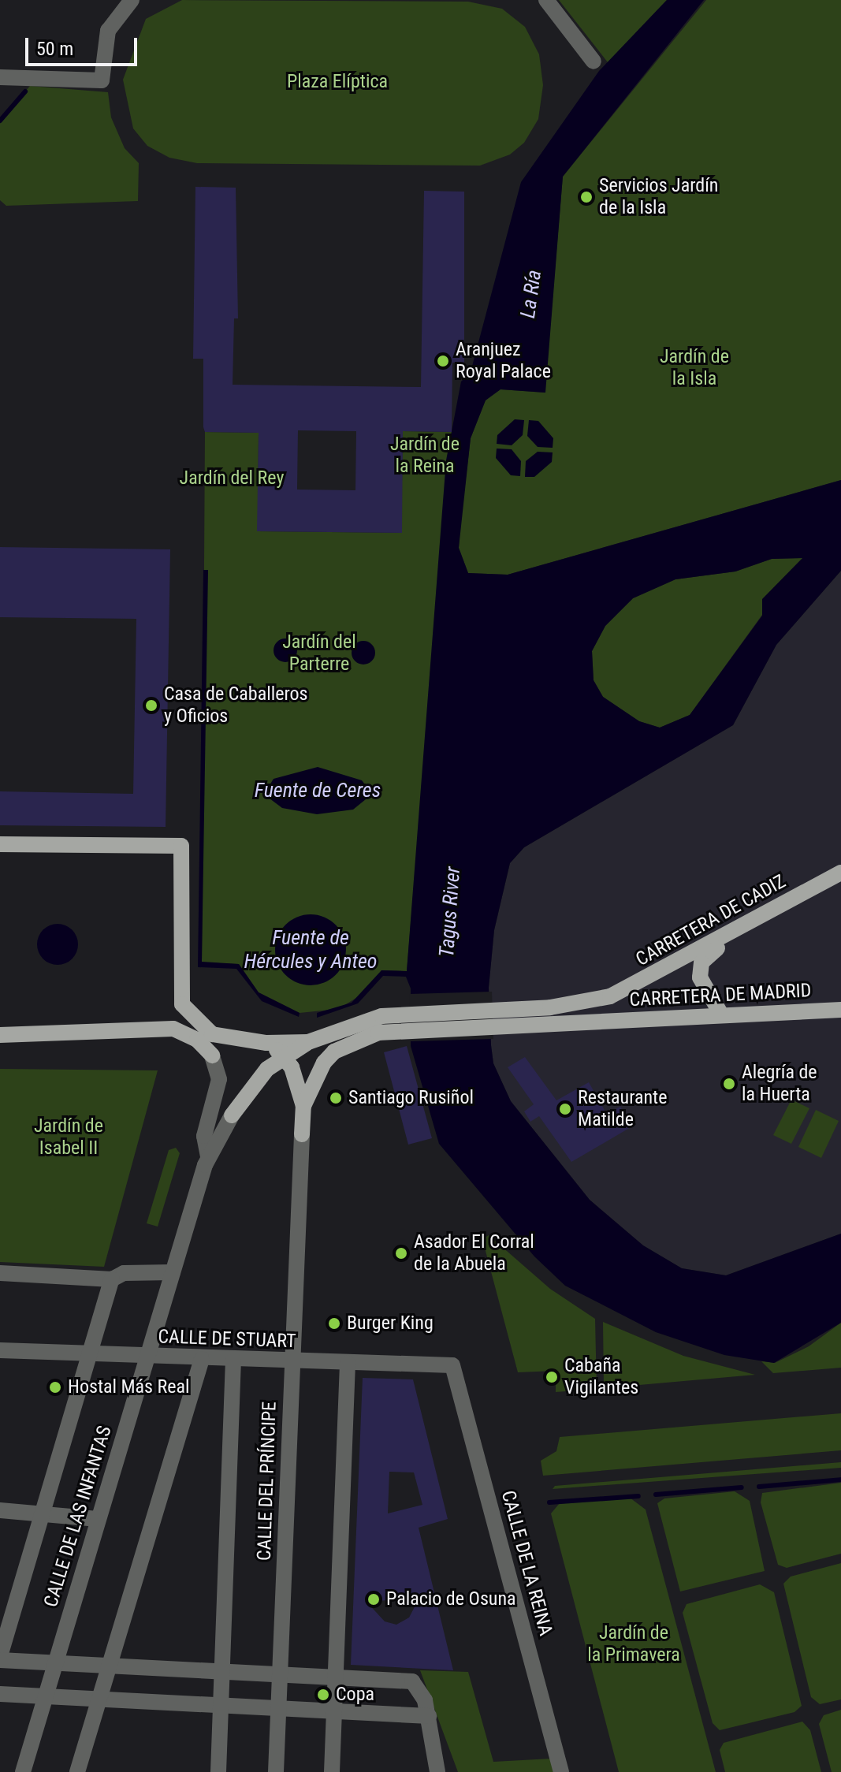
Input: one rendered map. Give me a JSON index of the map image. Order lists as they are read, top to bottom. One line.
{"streets":{"main road":["CARRETERA DE CADIZ","CARRETERA DE MADRID"],"street":["CALLE DE STUART","CALLE DEL PRÍNCIPE","CALLE DE LAS INFANTAS","CALLE DE LA REINA"]},"crossings":[["CARRETERA DE CADIZ","CARRETERA DE MADRID"],["CALLE DE STUART","CALLE DEL PRÍNCIPE"],["CALLE DE STUART","CALLE DE LAS INFANTAS"],["CALLE DE STUART","CALLE DE LA REINA"]],"water":["La Ría","Fuente de Ceres","Tagus River","Fuente de Hércules y Anteo"],"parks":["Plaza Elíptica","Jardín de la Isla","Jardín de la Reina","Jardín del Rey","Jardín del Parterre","Jardín de Isabel II","Jardín de la Primavera"],"places":["Servicios Jardín de la Isla","Aranjuez Royal Palace","Casa de Caballeros y Oficios","Alegría de la Huerta","Santiago Rusiñol","Restaurante Matilde","Asador El Corral de la Abuela","Burger King","Cabaña Vigilantes","Hostal Más Real","Palacio de Osuna","Copa"],"scale_bar":"50 m"}
